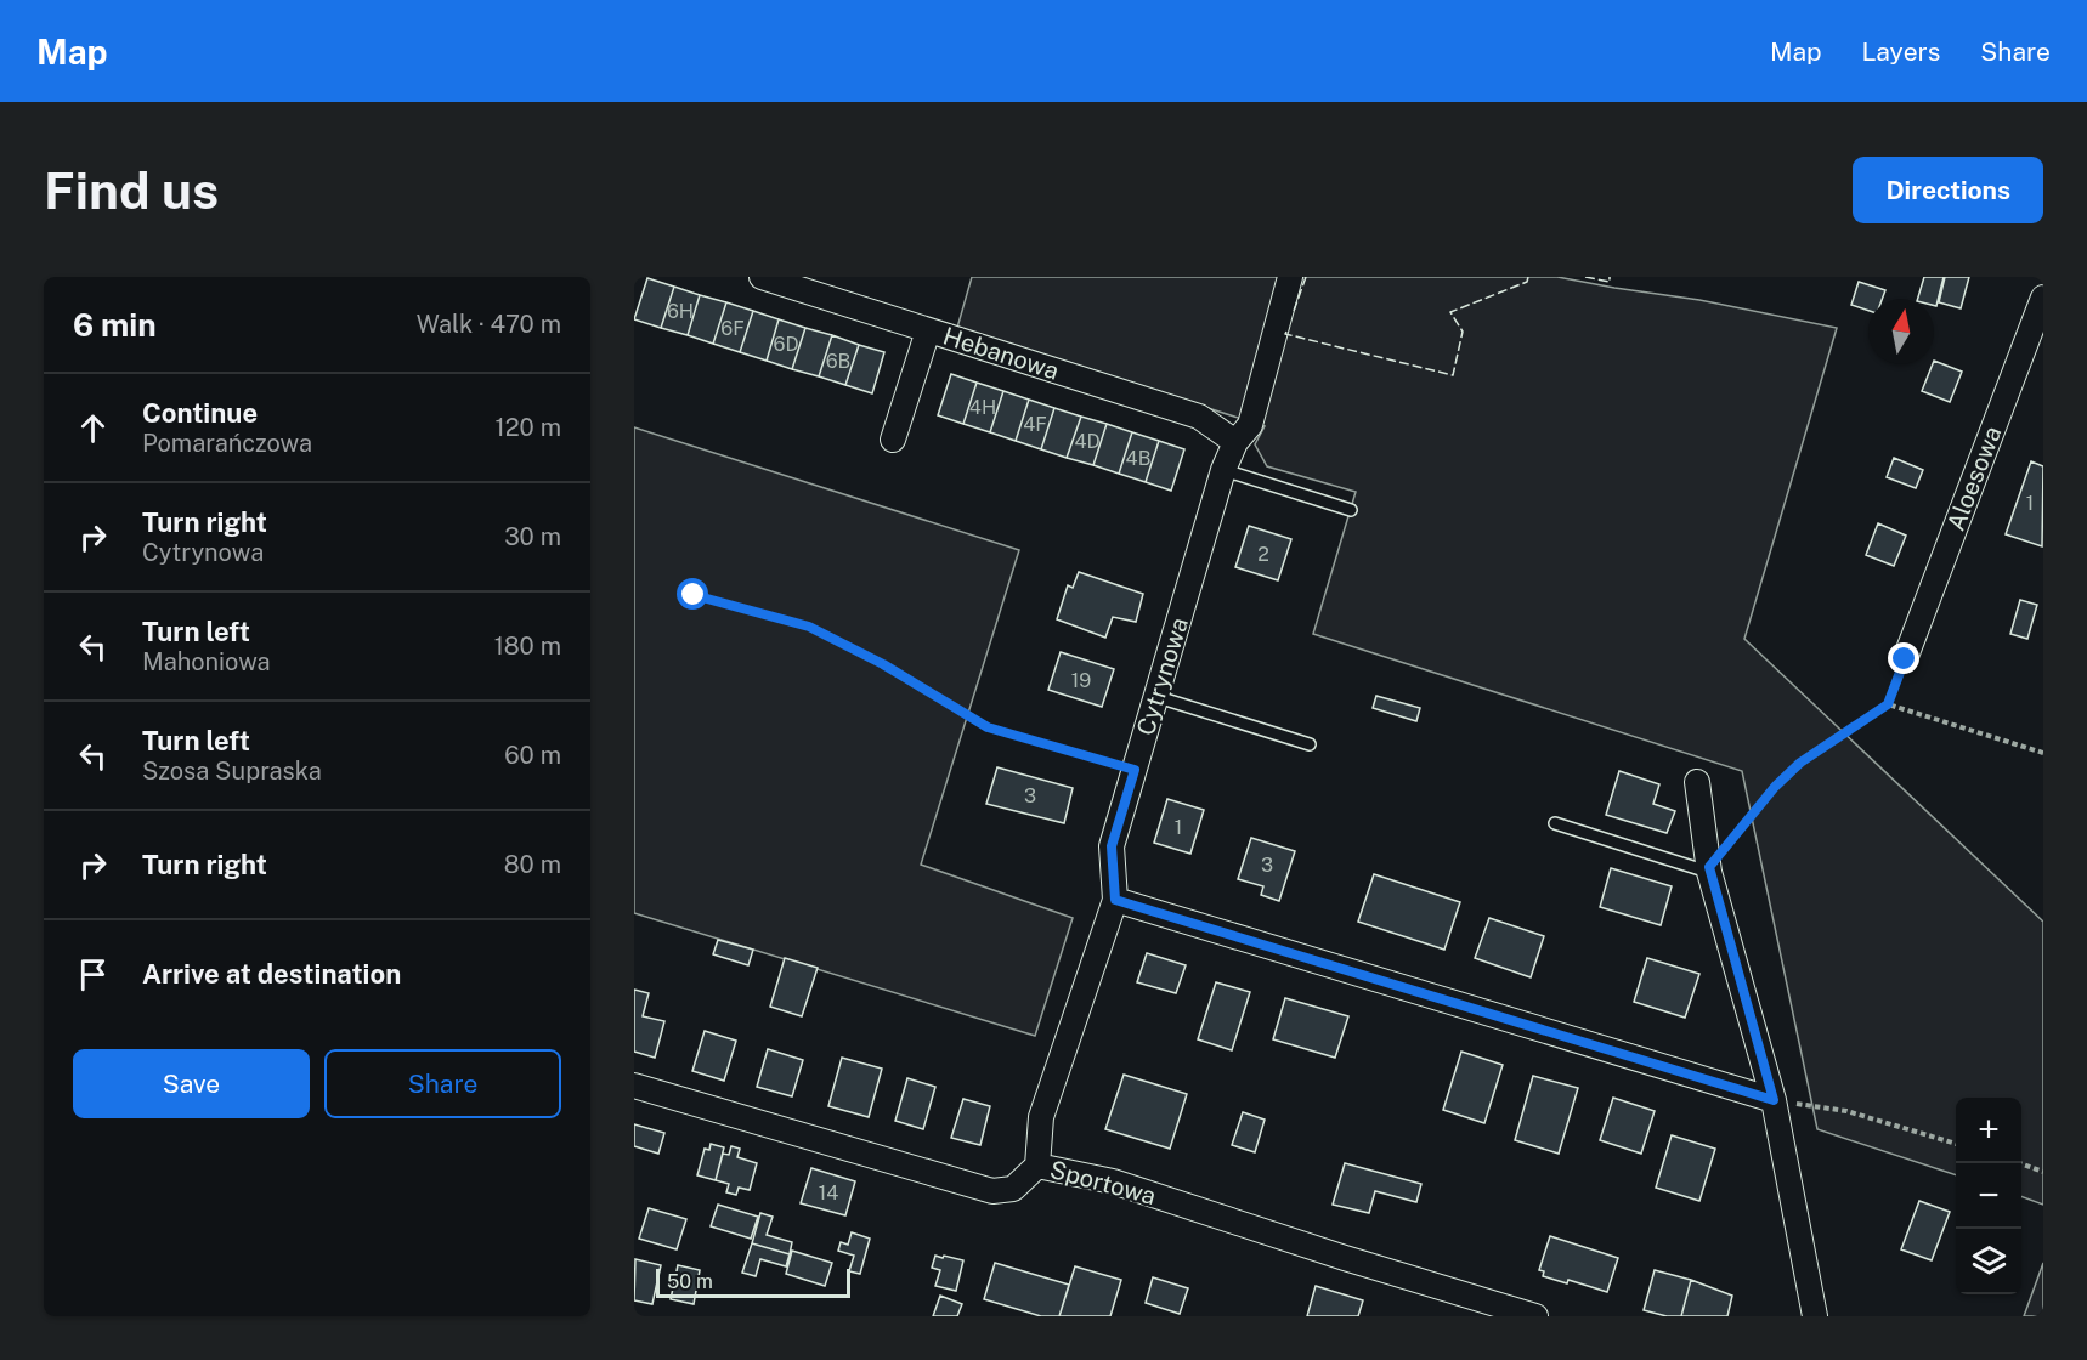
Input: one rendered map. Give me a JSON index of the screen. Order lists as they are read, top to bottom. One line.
{"streets":{"street":["Hebanowa","Aloesowa","Cytrynowa","Sportowa"]},"crossings":[["Hebanowa","Cytrynowa"],["Cytrynowa","Sportowa"]],"house_numbers":["6H","6F","6D","6B","4H","4F","4D","4B","1","2","19","3","1","3","14"],"scale_bar":"50 m","north":"top","page":{"header":"Map","nav":["Map","Layers","Share"],"buttons":["Directions",["Save","Share"]],"title":"Find us","heading":["6 min","Walk · 470 m"],"list":[["Continue","Pomarańczowa","120 m"],["Turn right","Cytrynowa","30 m"],["Turn left","Mahoniowa","180 m"],["Turn left","Szosa Supraska","60 m"],["Turn right","80 m"],"Arrive at destination"],"map_buttons":["+","−"],"scale":"50 m"}}
